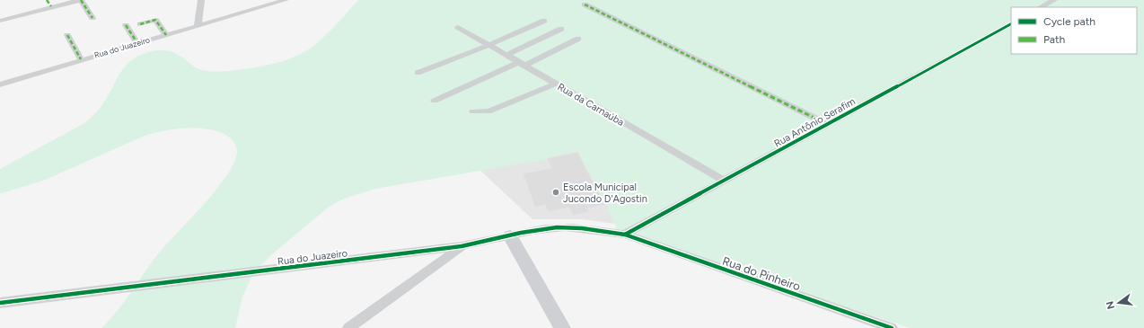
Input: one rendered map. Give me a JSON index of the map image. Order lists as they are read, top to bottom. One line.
{"streets":{"street":["Rua do Juazeiro","Rua da Carnaúba","Rua Antônio Serafim","Rua do Pinheiro"]},"crossings":[["Rua do Juazeiro","Rua Antônio Serafim"],["Rua do Juazeiro","Rua do Pinheiro"],["Rua da Carnaúba","Rua Antônio Serafim"],["Rua Antônio Serafim","Rua do Pinheiro"]],"places":["Escola Municipal Jucondo D'Agostin"],"legend":["Cycle path","Path"],"north":"left"}
